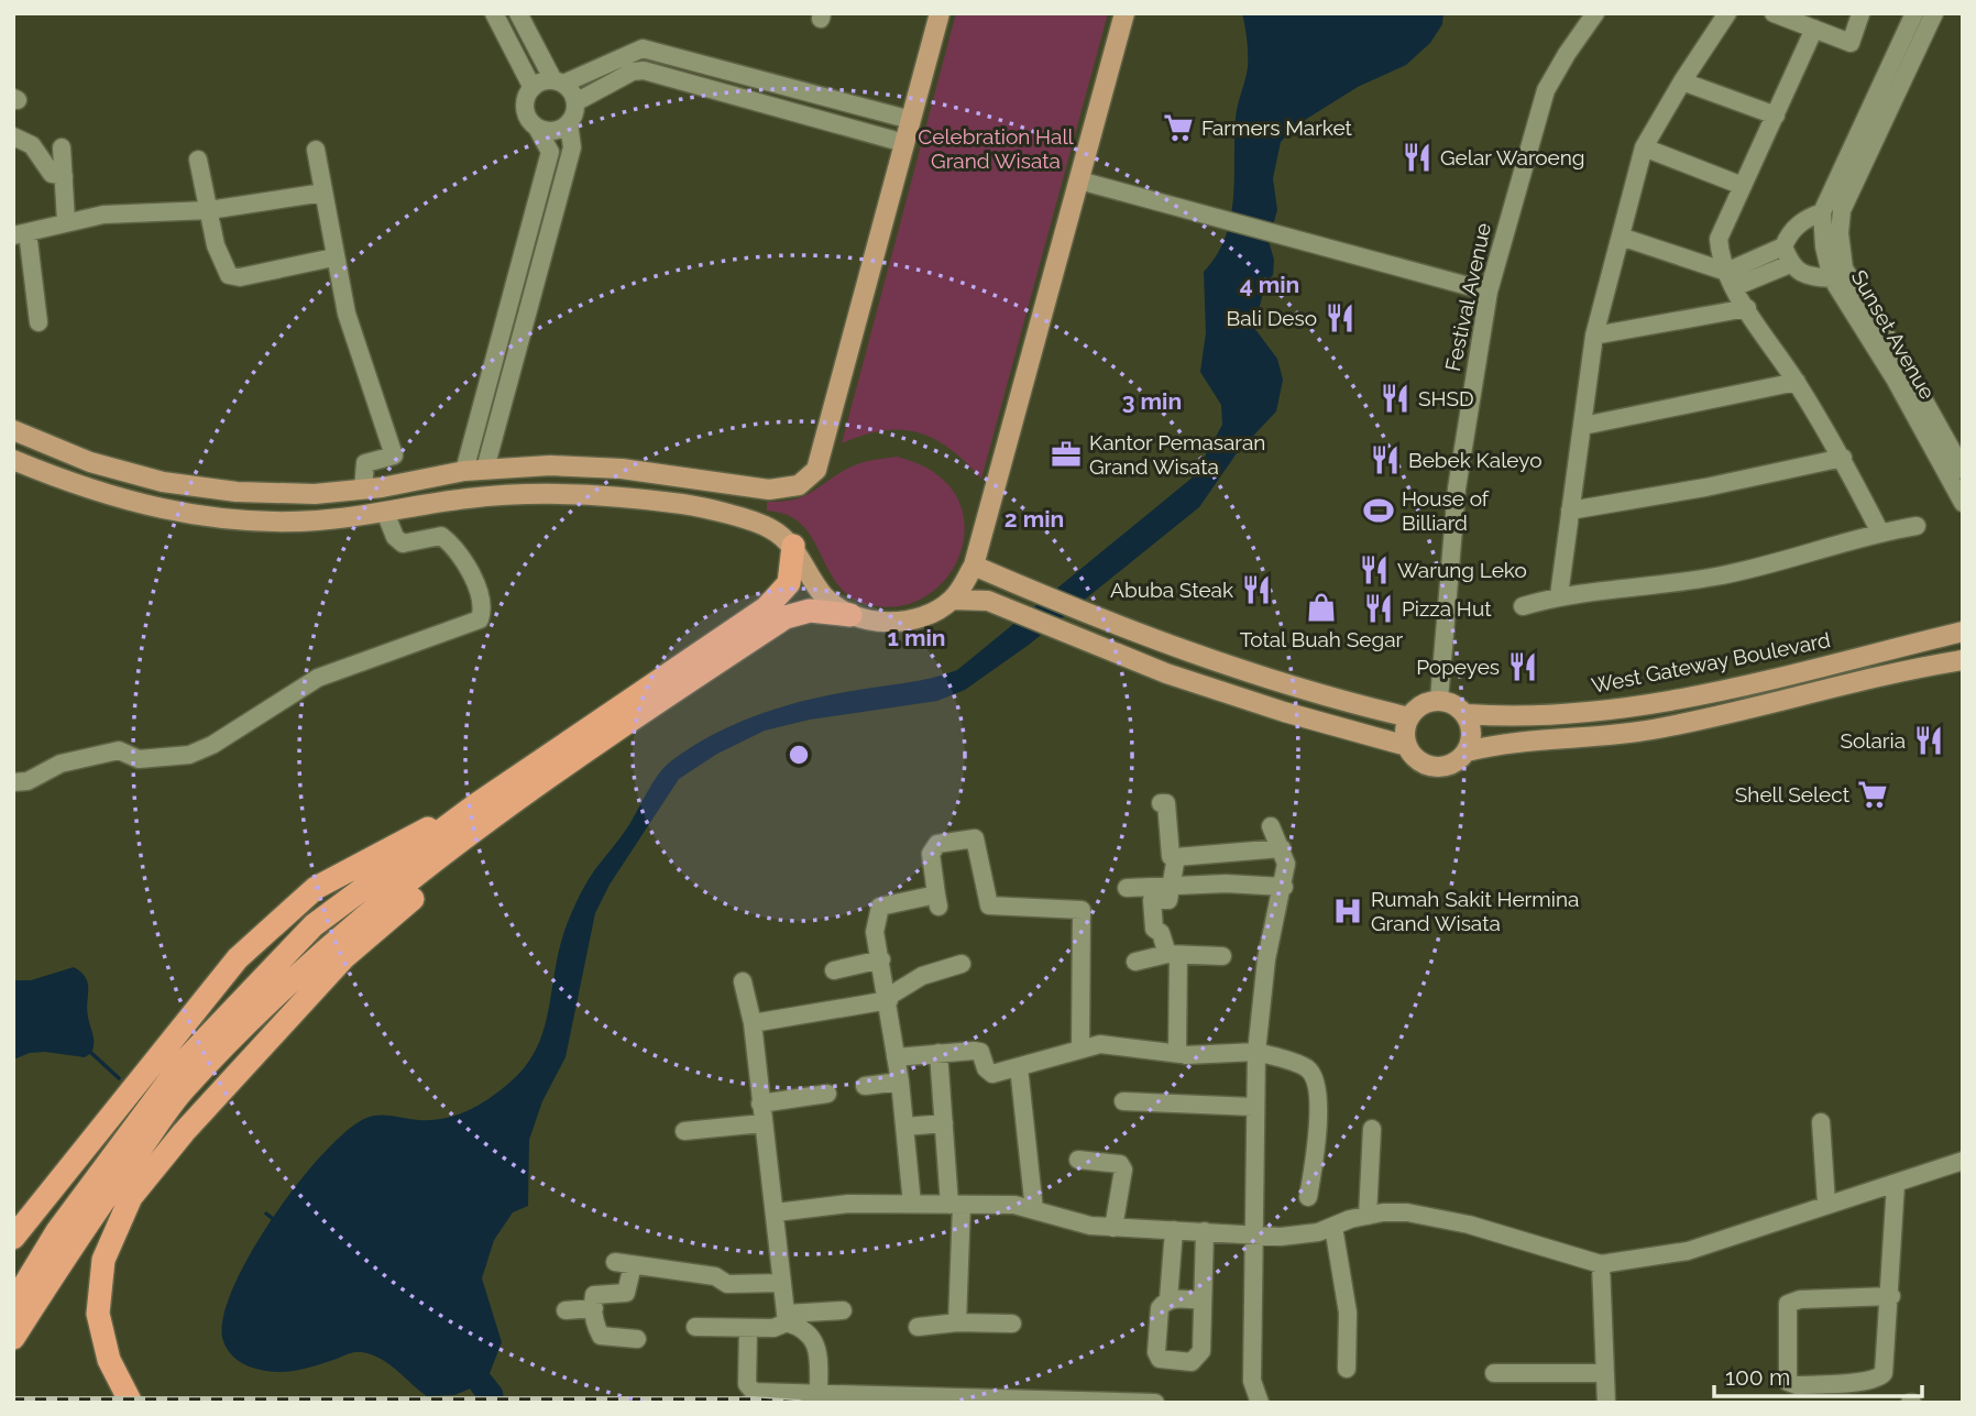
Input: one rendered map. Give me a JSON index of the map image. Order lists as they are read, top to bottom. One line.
{"streets":{"main road":["West Gateway Boulevard"],"street":["Festival Avenue","Sunset Avenue"]},"crossings":[["Festival Avenue","West Gateway Boulevard"]],"parks":["Celebration Hall Grand Wisata"],"places":{"supermarket":["Farmers Market","Shell Select"],"restaurant":["Gelar Waroeng","Bali Deso","SHSD","Bebek Kaleyo","Warung Leko","Abuba Steak","Pizza Hut","Popeyes","Solaria"],"office":["Kantor Pemasaran Grand Wisata"],"sports":["House of Billiard"],"shop":["Total Buah Segar"],"hospital":["Rumah Sakit Hermina Grand Wisata"]},"scale_bar":"100 m","rings":["4 min","3 min","2 min","1 min"]}
